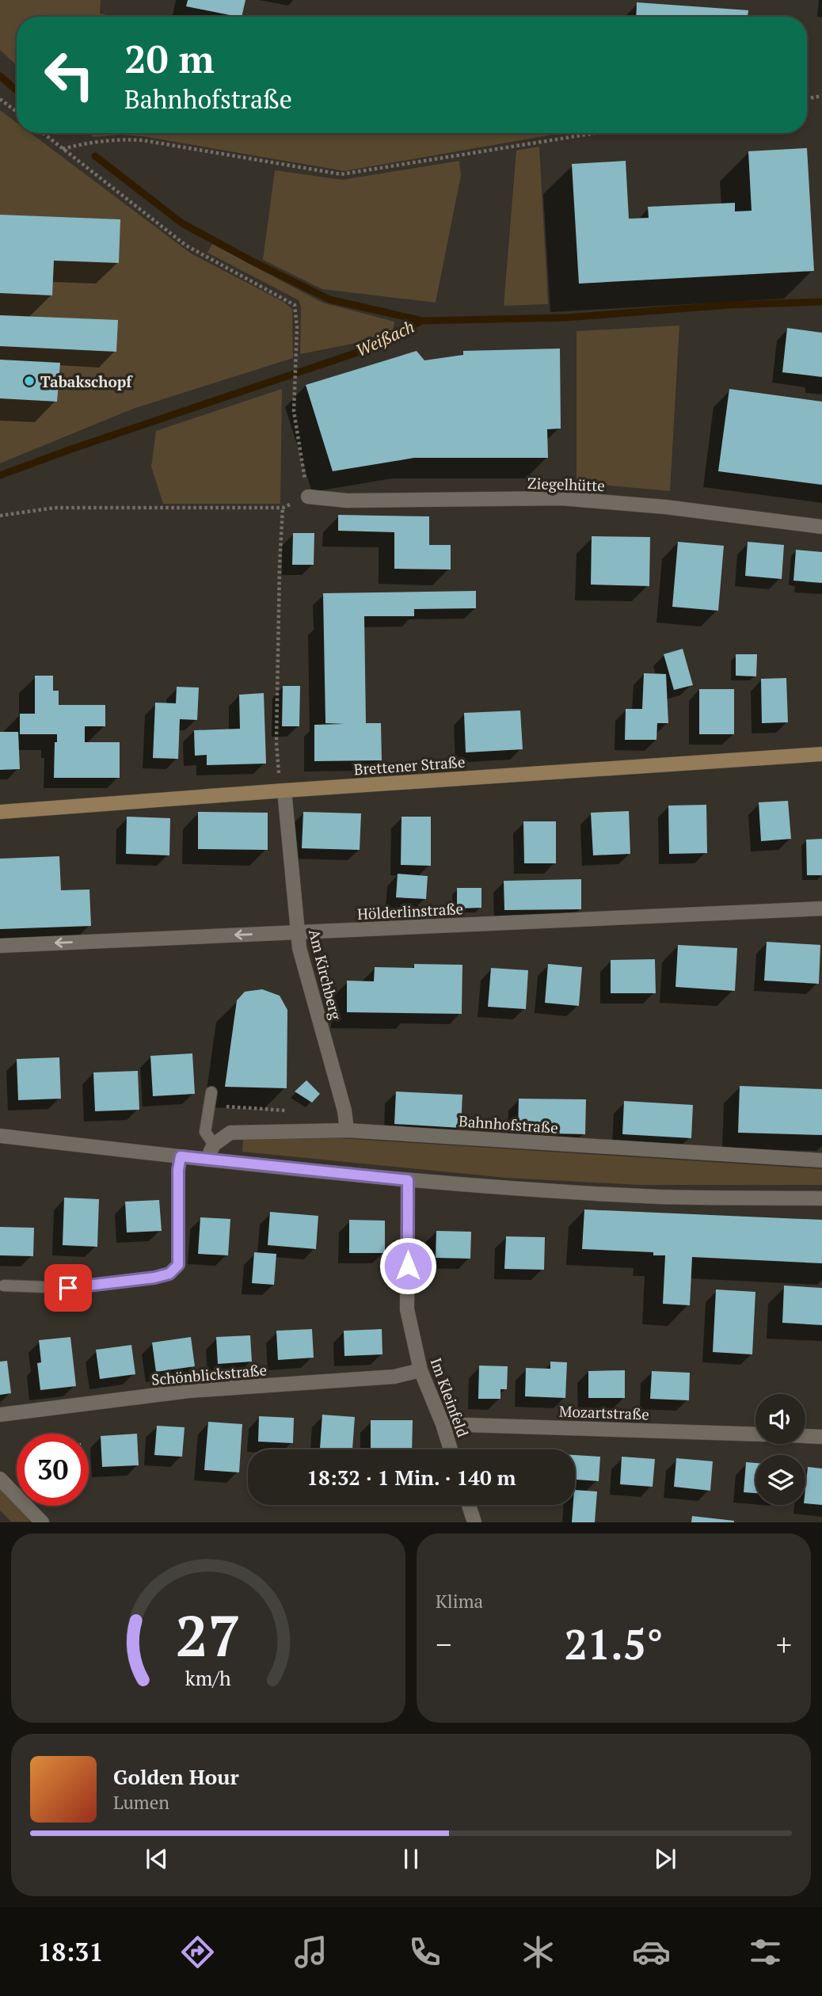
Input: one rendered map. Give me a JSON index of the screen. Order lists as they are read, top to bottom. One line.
{"streets":{"street":["Ziegelhütte","Brettener Straße","Hölderlinstraße","Am Kirchberg","Bahnhofstraße","Schönblickstraße","Im Kleinfeld","Mozartstraße"]},"crossings":[["Brettener Straße","Am Kirchberg"],["Hölderlinstraße","Am Kirchberg"],["Am Kirchberg","Bahnhofstraße"],["Schönblickstraße","Im Kleinfeld"],["Im Kleinfeld","Mozartstraße"]],"one_way":["Hölderlinstraße"],"water":["Weißach"],"places":["Tabakschopf"],"page":{"turn":["20 m","Bahnhofstraße"],"limit":"30","trip":"18:32 · 1 Min. · 140 m","tile":"Klima","heat":["−","21.5°","+"],"song":["Golden Hour","Lumen"],"tabs":"18:31","gauge":["27","km/h"]}}
